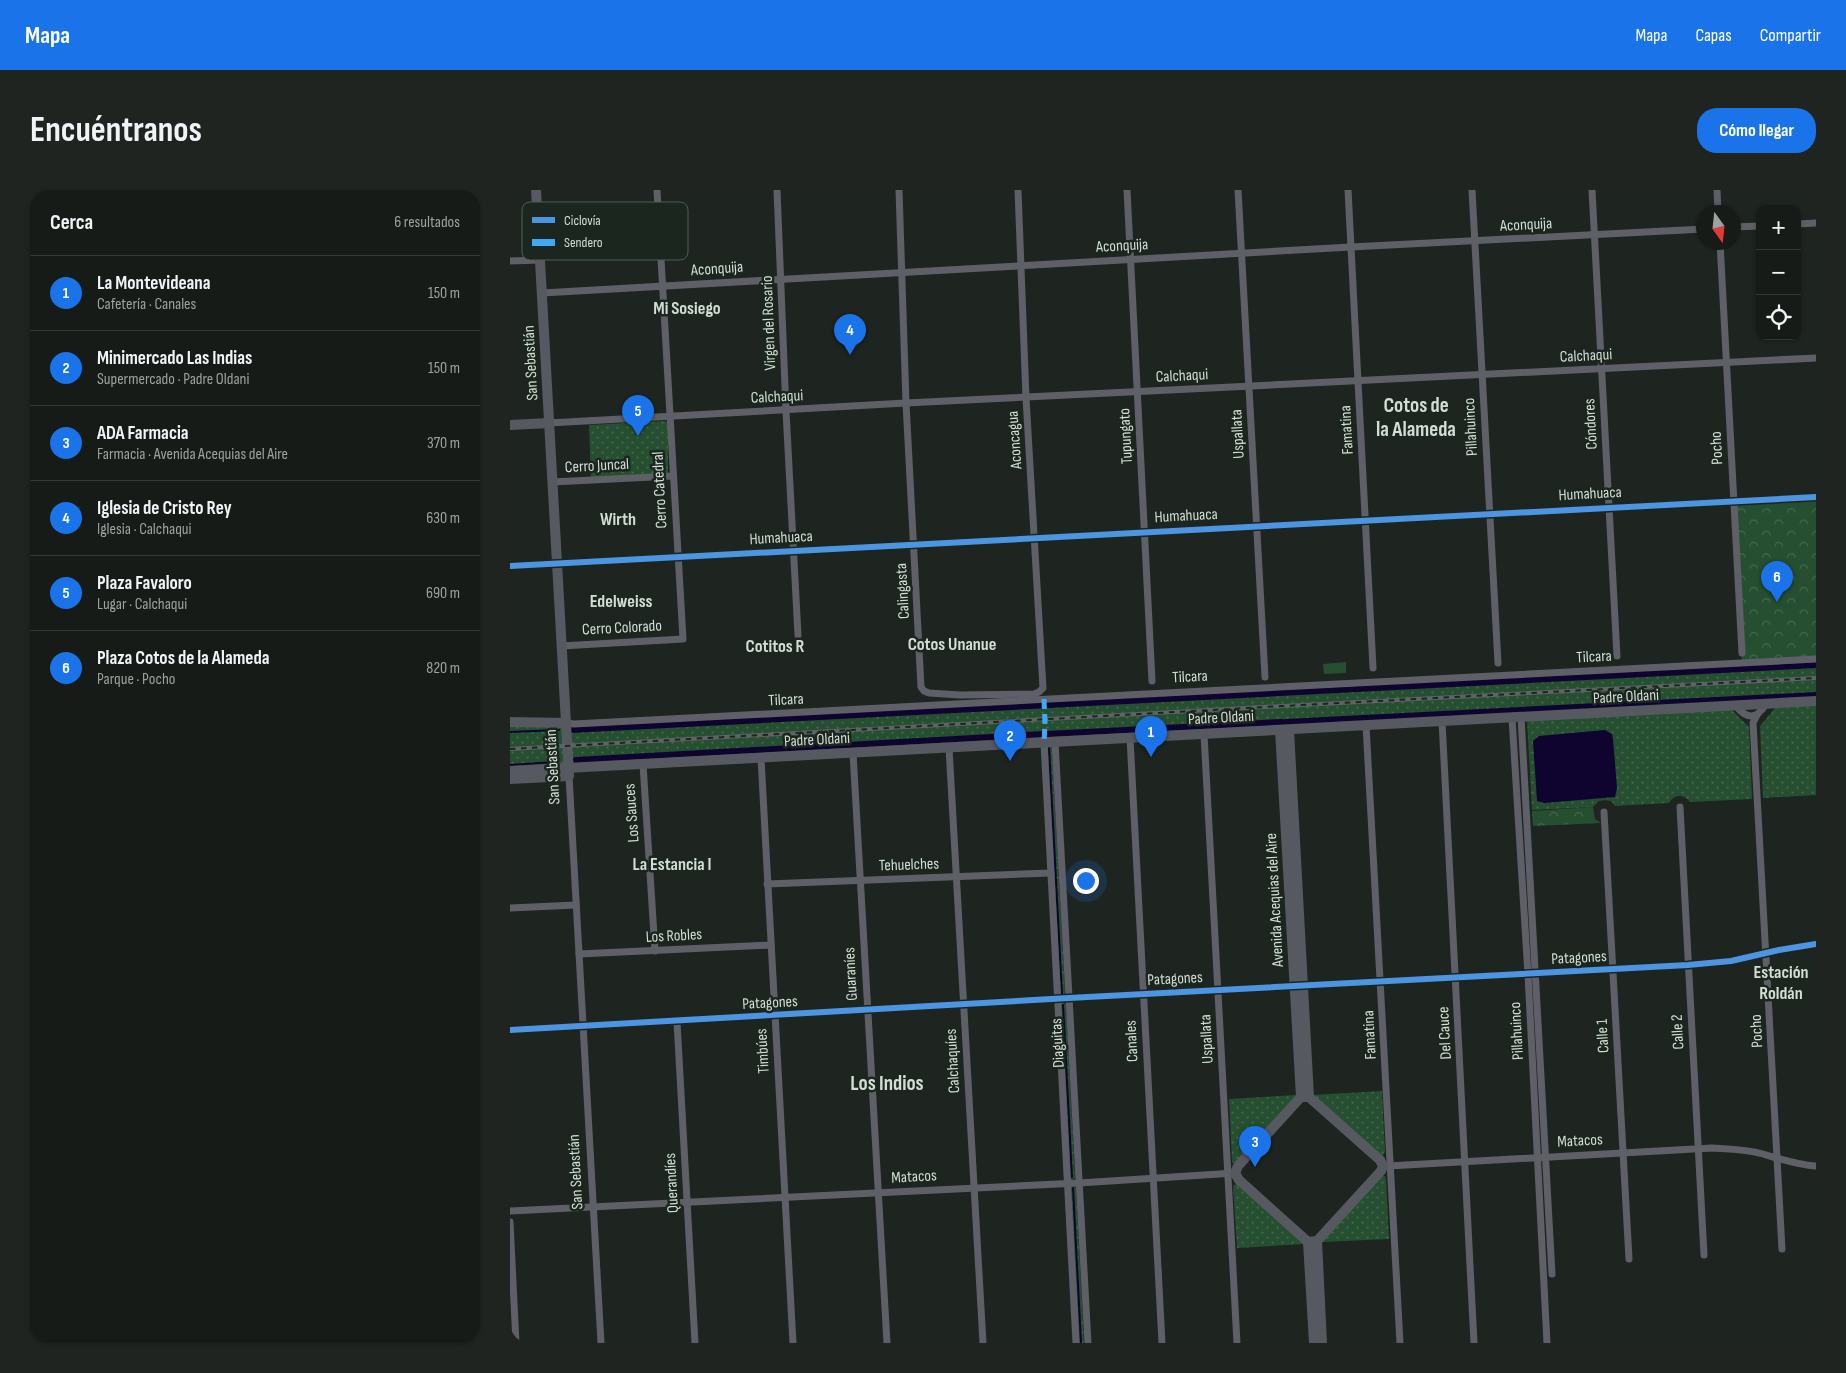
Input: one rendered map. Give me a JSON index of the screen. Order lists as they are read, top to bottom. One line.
{"streets":{"main road":["San Sebastián","Padre Oldani","Avenida Acequias del Aire"],"street":["Aconquija","Virgen del Rosario","Calchaqui","Cóndores","Pillahuinco","Famatina","Uspallata","Tupungato","Aconcagua","Pocho","Cerro Juncal","Cerro Catedral","Humahuaca","Calingasta","Cerro Colorado","Tilcara","Los Sauces","Tehuelches","Los Robles","Patagones","Guaraníes","Calle 2","Del Cauce","Calle 1","Canales","Diaguitas","Timbúes","Calchaquíes","Matacos","Querandíes"]},"crossings":[["Aconquija","Virgen del Rosario"],["Aconquija","San Sebastián"],["Aconquija","Cóndores"],["Aconquija","Pillahuinco"],["Aconquija","Famatina"],["Aconquija","Uspallata"],["Aconquija","Tupungato"],["Aconquija","Aconcagua"],["Aconquija","Cerro Catedral"],["Aconquija","Calingasta"],["Virgen del Rosario","Calchaqui"],["Virgen del Rosario","Humahuaca"],["Calchaqui","San Sebastián"],["Calchaqui","Cóndores"],["Calchaqui","Pillahuinco"],["Calchaqui","Famatina"],["Calchaqui","Uspallata"],["Calchaqui","Tupungato"],["Calchaqui","Aconcagua"],["Calchaqui","Pocho"],["Calchaqui","Cerro Catedral"],["Calchaqui","Calingasta"],["San Sebastián","Cerro Juncal"],["San Sebastián","Humahuaca"],["San Sebastián","Cerro Colorado"],["San Sebastián","Tilcara"],["San Sebastián","Padre Oldani"],["San Sebastián","Los Robles"],["San Sebastián","Patagones"],["San Sebastián","Matacos"],["Cóndores","Humahuaca"],["Pillahuinco","Humahuaca"],["Pillahuinco","Padre Oldani"],["Pillahuinco","Patagones"],["Pillahuinco","Matacos"],["Famatina","Humahuaca"],["Famatina","Padre Oldani"],["Famatina","Patagones"],["Famatina","Matacos"],["Uspallata","Humahuaca"],["Uspallata","Padre Oldani"],["Uspallata","Patagones"],["Uspallata","Matacos"],["Tupungato","Humahuaca"],["Aconcagua","Humahuaca"],["Aconcagua","Calingasta"],["Pocho","Humahuaca"],["Pocho","Padre Oldani"],["Pocho","Patagones"],["Pocho","Matacos"],["Cerro Juncal","Cerro Catedral"],["Cerro Catedral","Humahuaca"],["Cerro Catedral","Cerro Colorado"],["Humahuaca","Calingasta"],["Padre Oldani","Los Sauces"],["Padre Oldani","Avenida Acequias del Aire"],["Padre Oldani","Guaraníes"],["Padre Oldani","Del Cauce"],["Padre Oldani","Canales"],["Padre Oldani","Diaguitas"],["Padre Oldani","Timbúes"],["Padre Oldani","Calchaquíes"],["Los Sauces","Los Robles"],["Tehuelches","Guaraníes"],["Tehuelches","Diaguitas"],["Tehuelches","Timbúes"],["Tehuelches","Calchaquíes"],["Avenida Acequias del Aire","Patagones"],["Los Robles","Timbúes"],["Patagones","Guaraníes"],["Patagones","Calle 2"],["Patagones","Del Cauce"],["Patagones","Calle 1"],["Patagones","Canales"],["Patagones","Diaguitas"],["Patagones","Timbúes"],["Patagones","Calchaquíes"],["Patagones","Querandíes"],["Guaraníes","Matacos"],["Calle 2","Matacos"],["Del Cauce","Matacos"],["Calle 1","Matacos"],["Canales","Matacos"],["Diaguitas","Matacos"],["Timbúes","Matacos"],["Calchaquíes","Matacos"],["Matacos","Querandíes"]],"districts":["Mi Sosiego","Cotos de la Alameda","Wirth","Edelweiss","Cotos Unanue","Cotitos R","La Estancia I","Estación Roldán","Los Indios"],"legend":["Ciclovía","Sendero"],"north":"bottom","page":{"header":"Mapa","nav":["Mapa","Capas","Compartir"],"buttons":"Cómo llegar","title":"Encuéntranos","heading":["Cerca","6 resultados"],"map_buttons":["+","−"],"list":[{"mark":"1","name":"La Montevideana","note":"Cafetería · Canales","value":"150 m"},{"mark":"2","name":"Minimercado Las Indias","note":"Supermercado · Padre Oldani","value":"150 m"},{"mark":"3","name":"ADA Farmacia","note":"Farmacia · Avenida Acequias del Aire","value":"370 m"},{"mark":"4","name":"Iglesia de Cristo Rey","note":"Iglesia · Calchaqui","value":"630 m"},{"mark":"5","name":"Plaza Favaloro","note":"Lugar · Calchaqui","value":"690 m"},{"mark":"6","name":"Plaza Cotos de la Alameda","note":"Parque · Pocho","value":"820 m"}],"pins":["4","5","6","1","2","3"]}}
